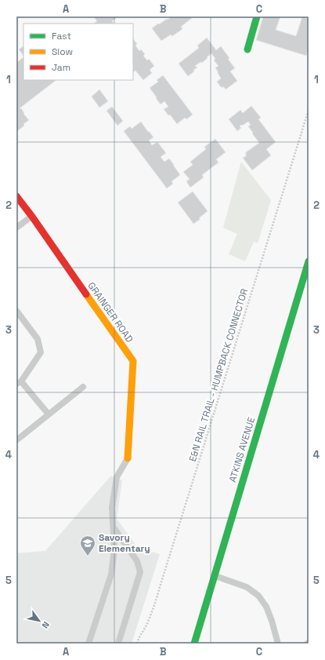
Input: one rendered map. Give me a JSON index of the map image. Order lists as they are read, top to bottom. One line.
{"streets":{"street":["GRAINGER ROAD","ATKINS AVENUE"],"path":["E&N RAIL TRAIL - HUMPBACK CONNECTOR"]},"places":{"school or university":["Savory Elementary"]},"legend":["Fast","Slow","Jam"],"north":"bottom right","grid":{"columns":["A","B","C"],"rows":["1","2","3","4","5"]}}
